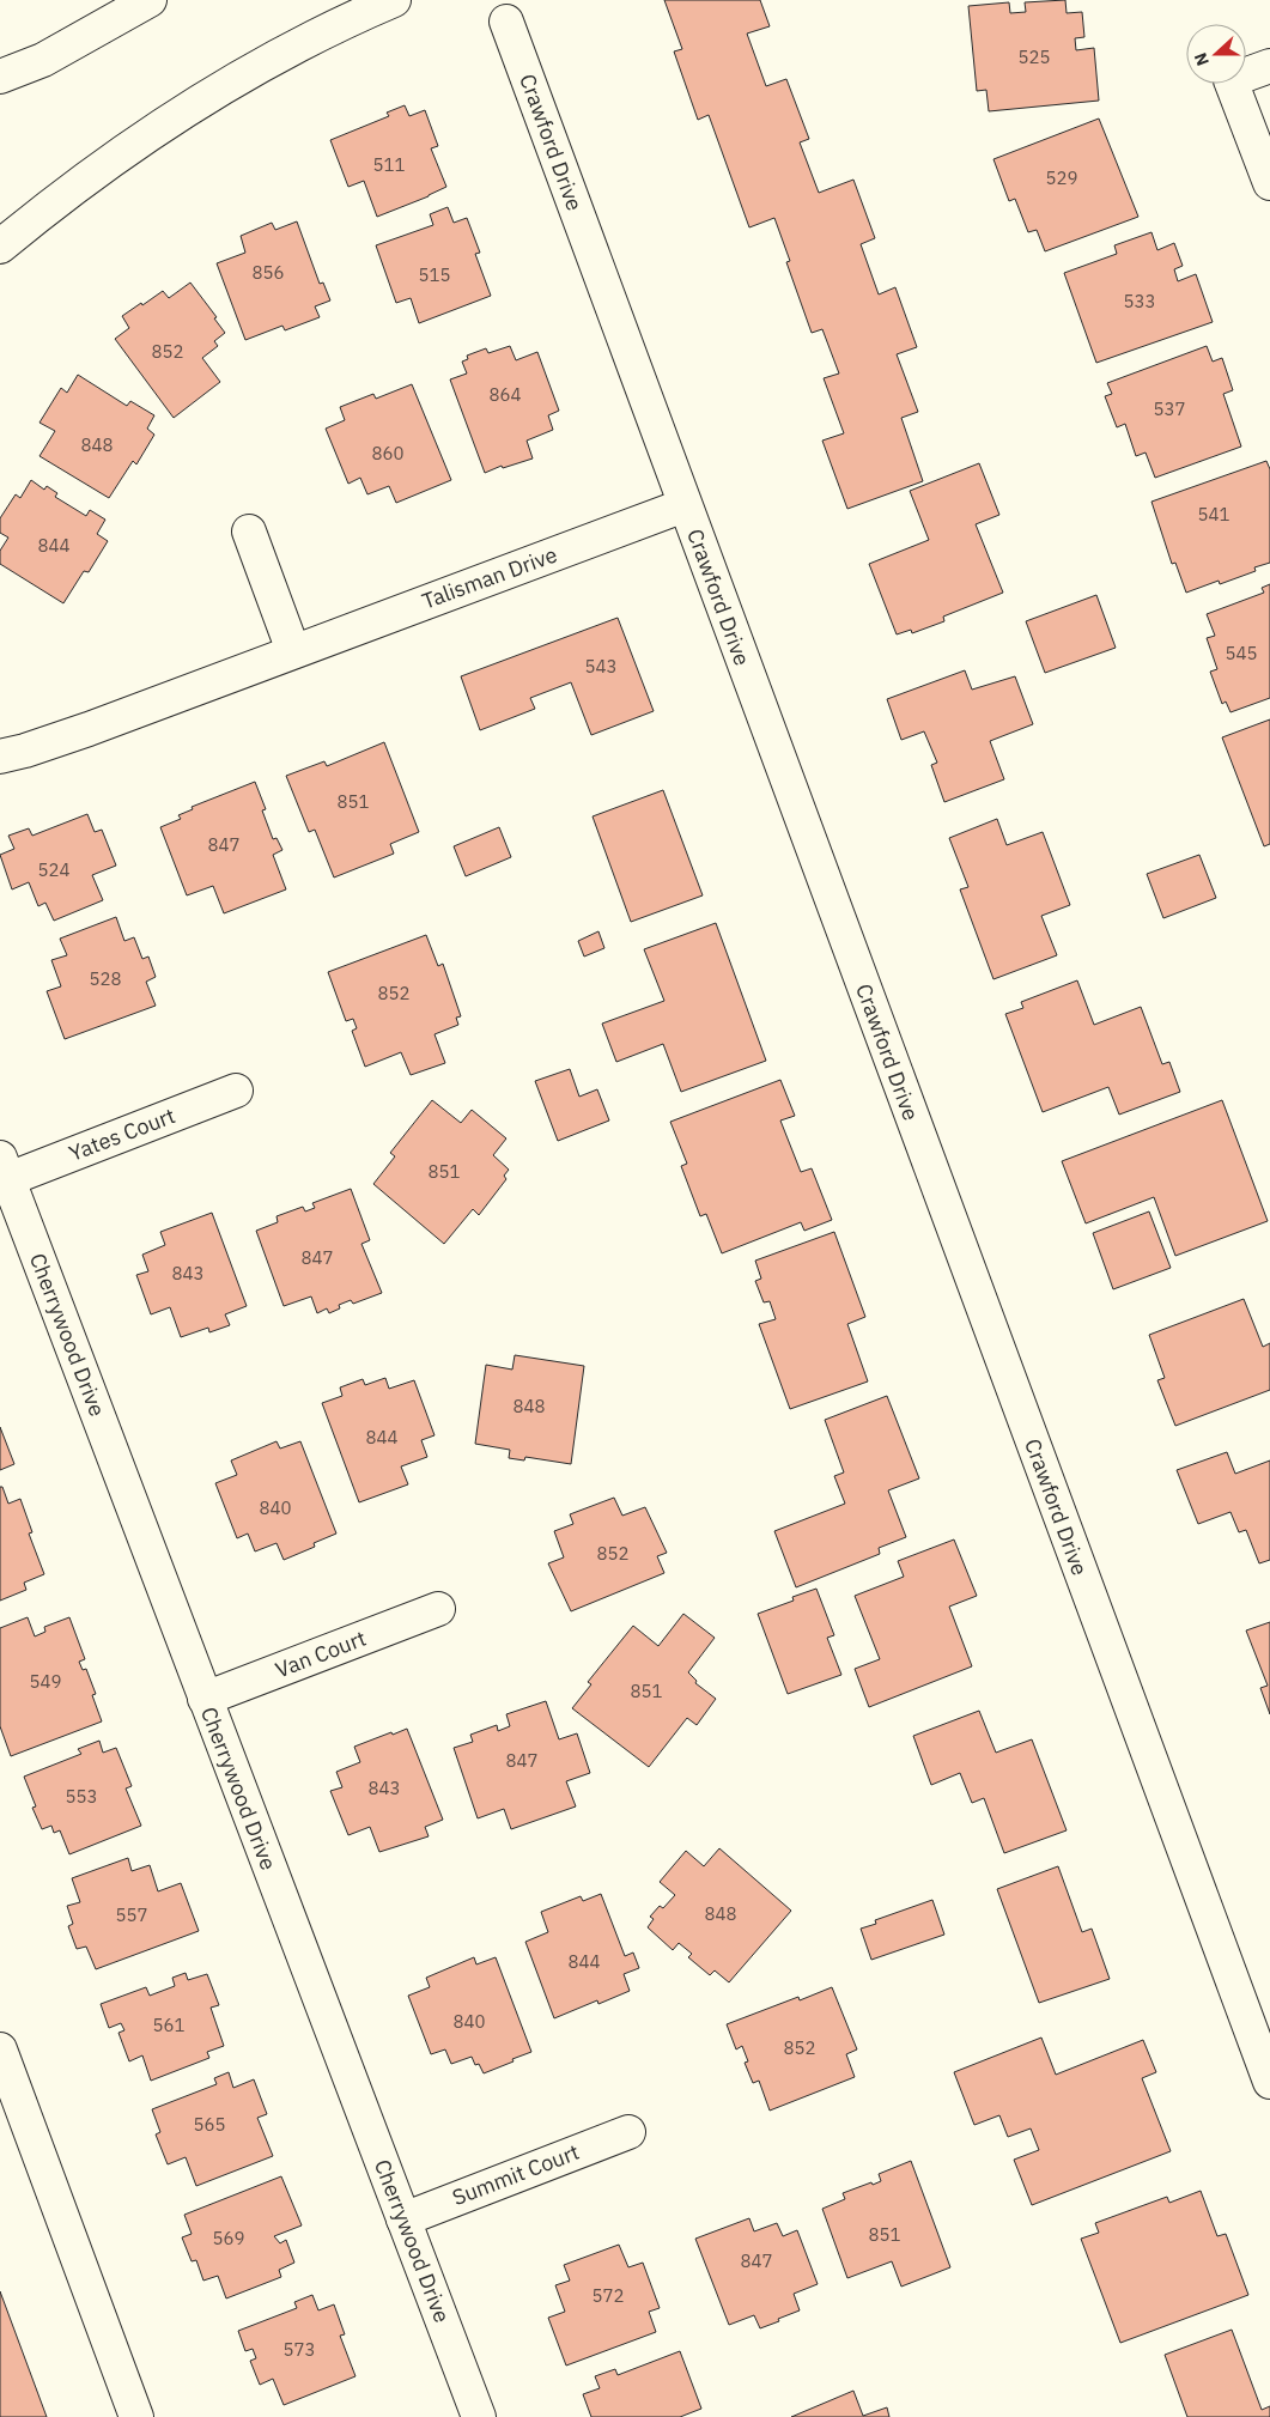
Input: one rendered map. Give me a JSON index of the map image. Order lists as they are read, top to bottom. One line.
{"streets":{"street":["Crawford Drive","Talisman Drive","Yates Court","Cherrywood Drive","Van Court","Summit Court"]},"crossings":[["Crawford Drive","Talisman Drive"],["Yates Court","Cherrywood Drive"],["Cherrywood Drive","Van Court"],["Cherrywood Drive","Summit Court"]],"house_numbers":["525","511","529","856","515","533","852","864","537","848","860","541","844","545","543","851","847","524","528","852","851","847","843","848","844","840","852","549","851","847","843","553","848","557","844","840","561","852","565","851","569","847","572","573"],"north":"left"}
